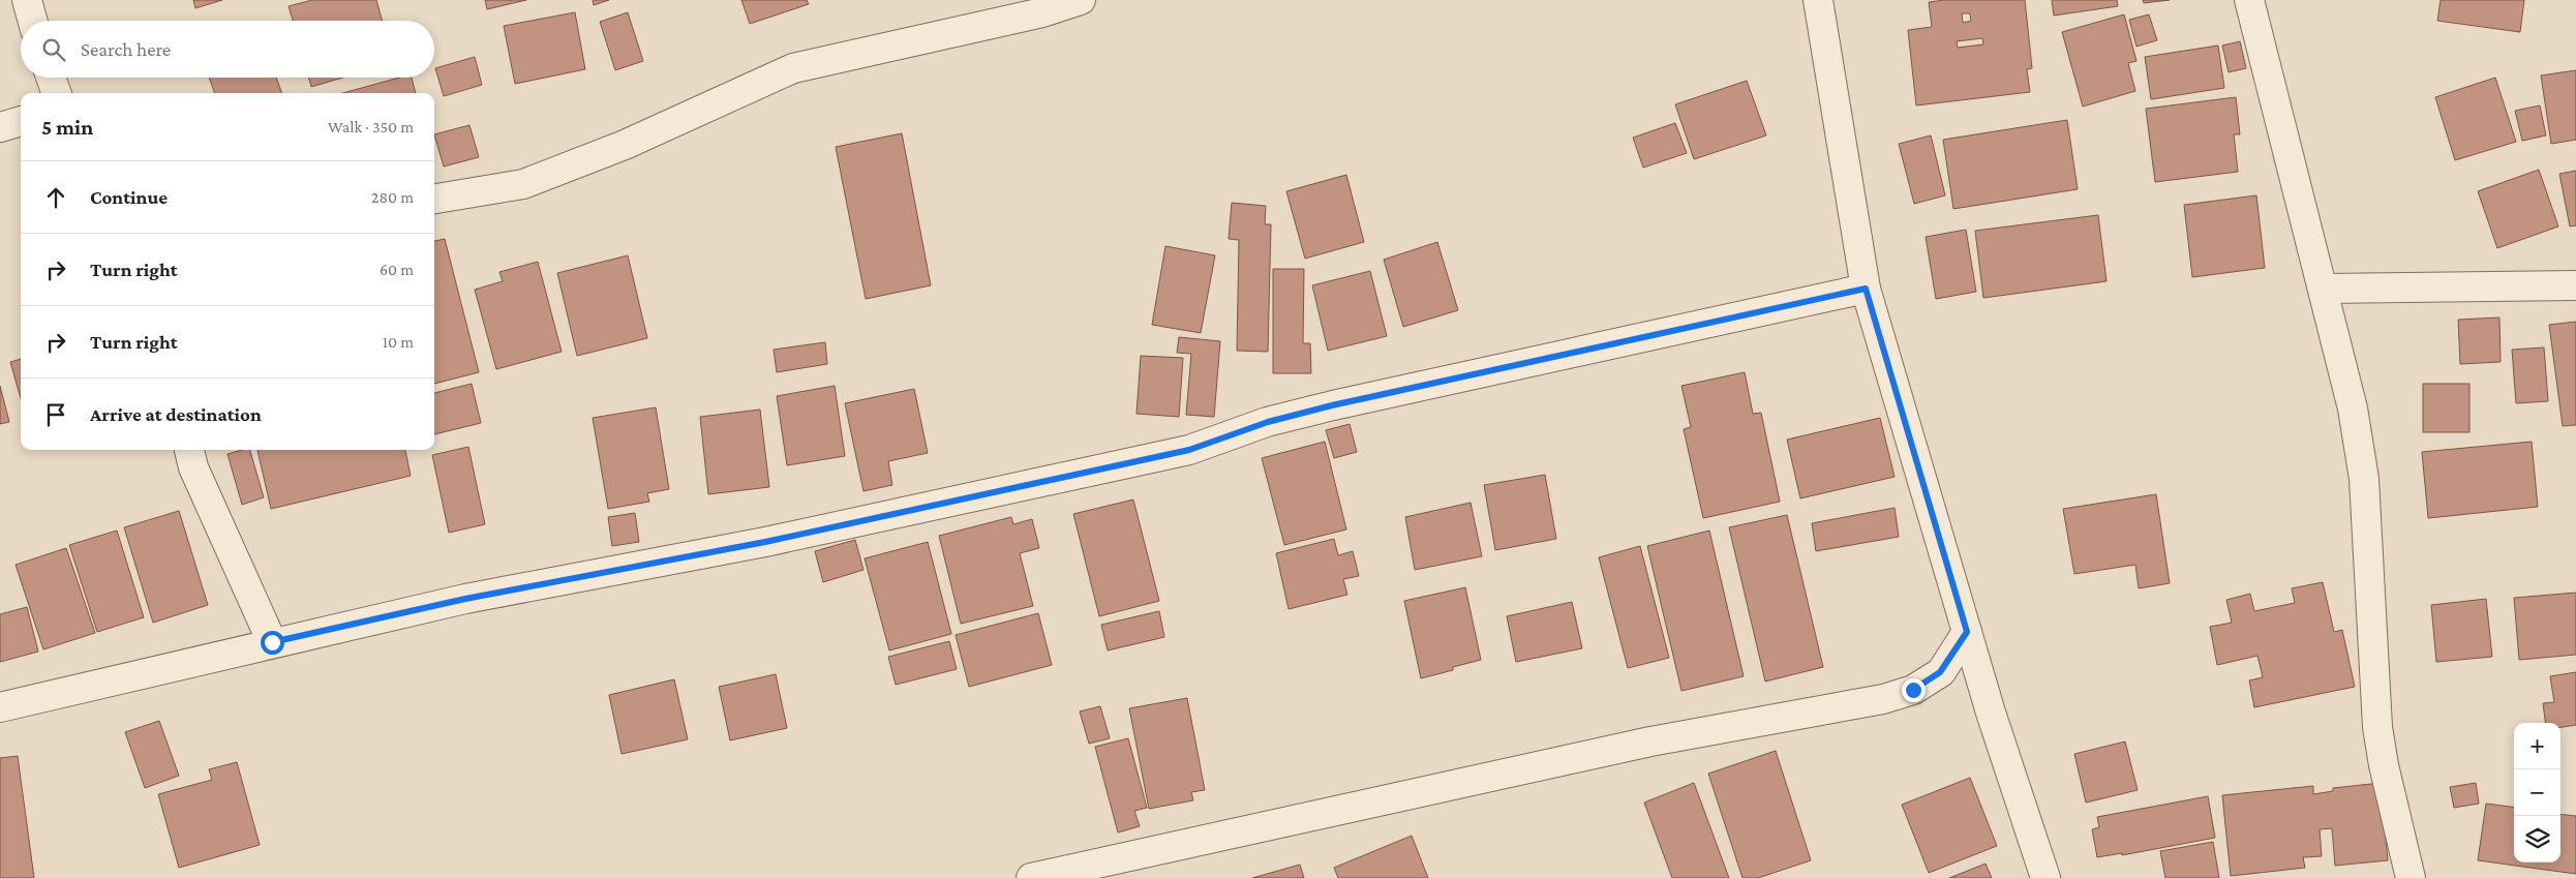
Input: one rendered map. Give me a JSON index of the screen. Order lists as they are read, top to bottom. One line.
{"page":{"search":"Search here","heading":["5 min","Walk · 350 m"],"list":[["Continue","280 m"],["Turn right","60 m"],["Turn right","10 m"],"Arrive at destination"],"map_buttons":["+","−"]}}
